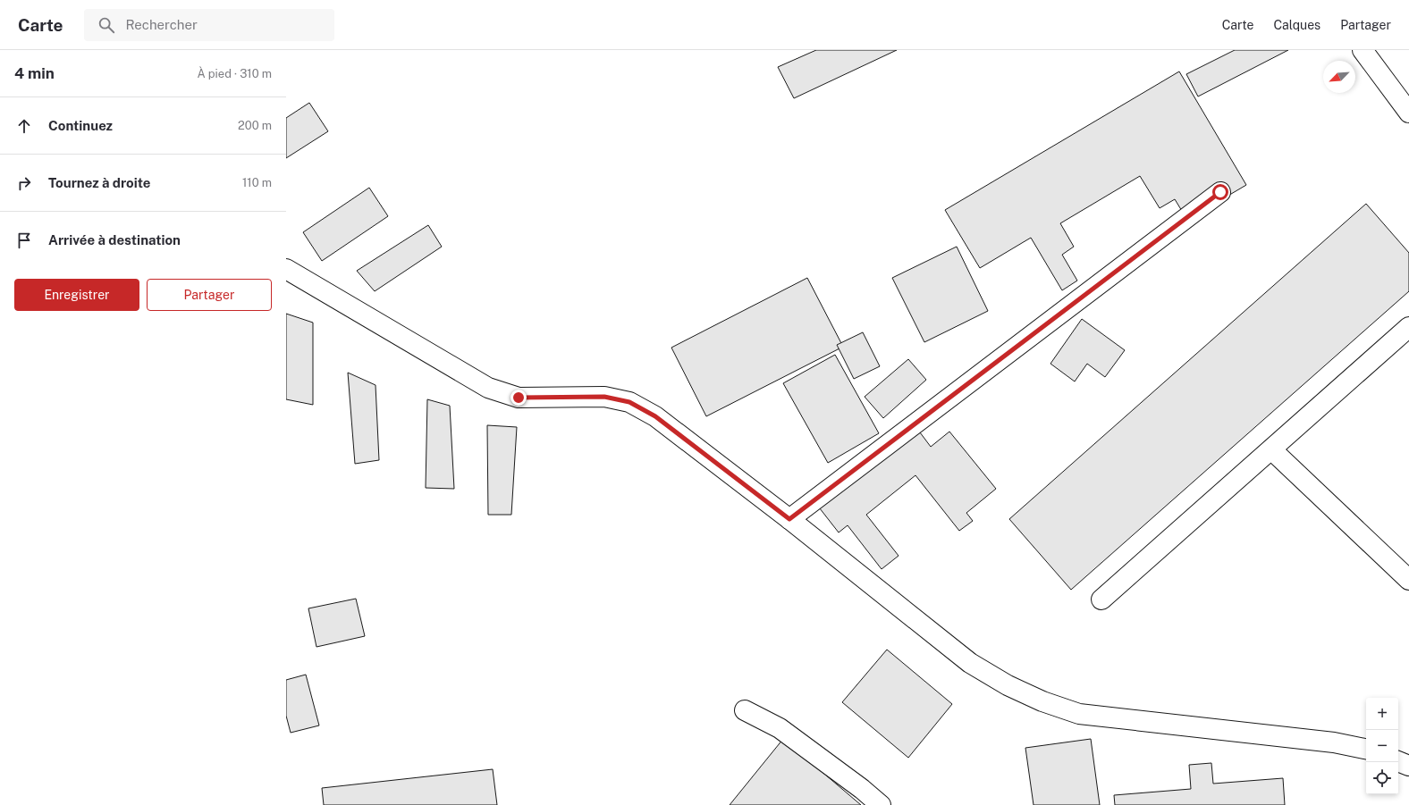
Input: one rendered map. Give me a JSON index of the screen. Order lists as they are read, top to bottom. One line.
{"north":"bottom left","page":{"header":"Carte","search":"Rechercher","nav":["Carte","Calques","Partager"],"heading":["4 min","À pied · 310 m"],"list":[["Continuez","200 m"],["Tournez à droite","110 m"],"Arrivée à destination"],"buttons":["Enregistrer","Partager"],"map_buttons":["+","−"]}}
